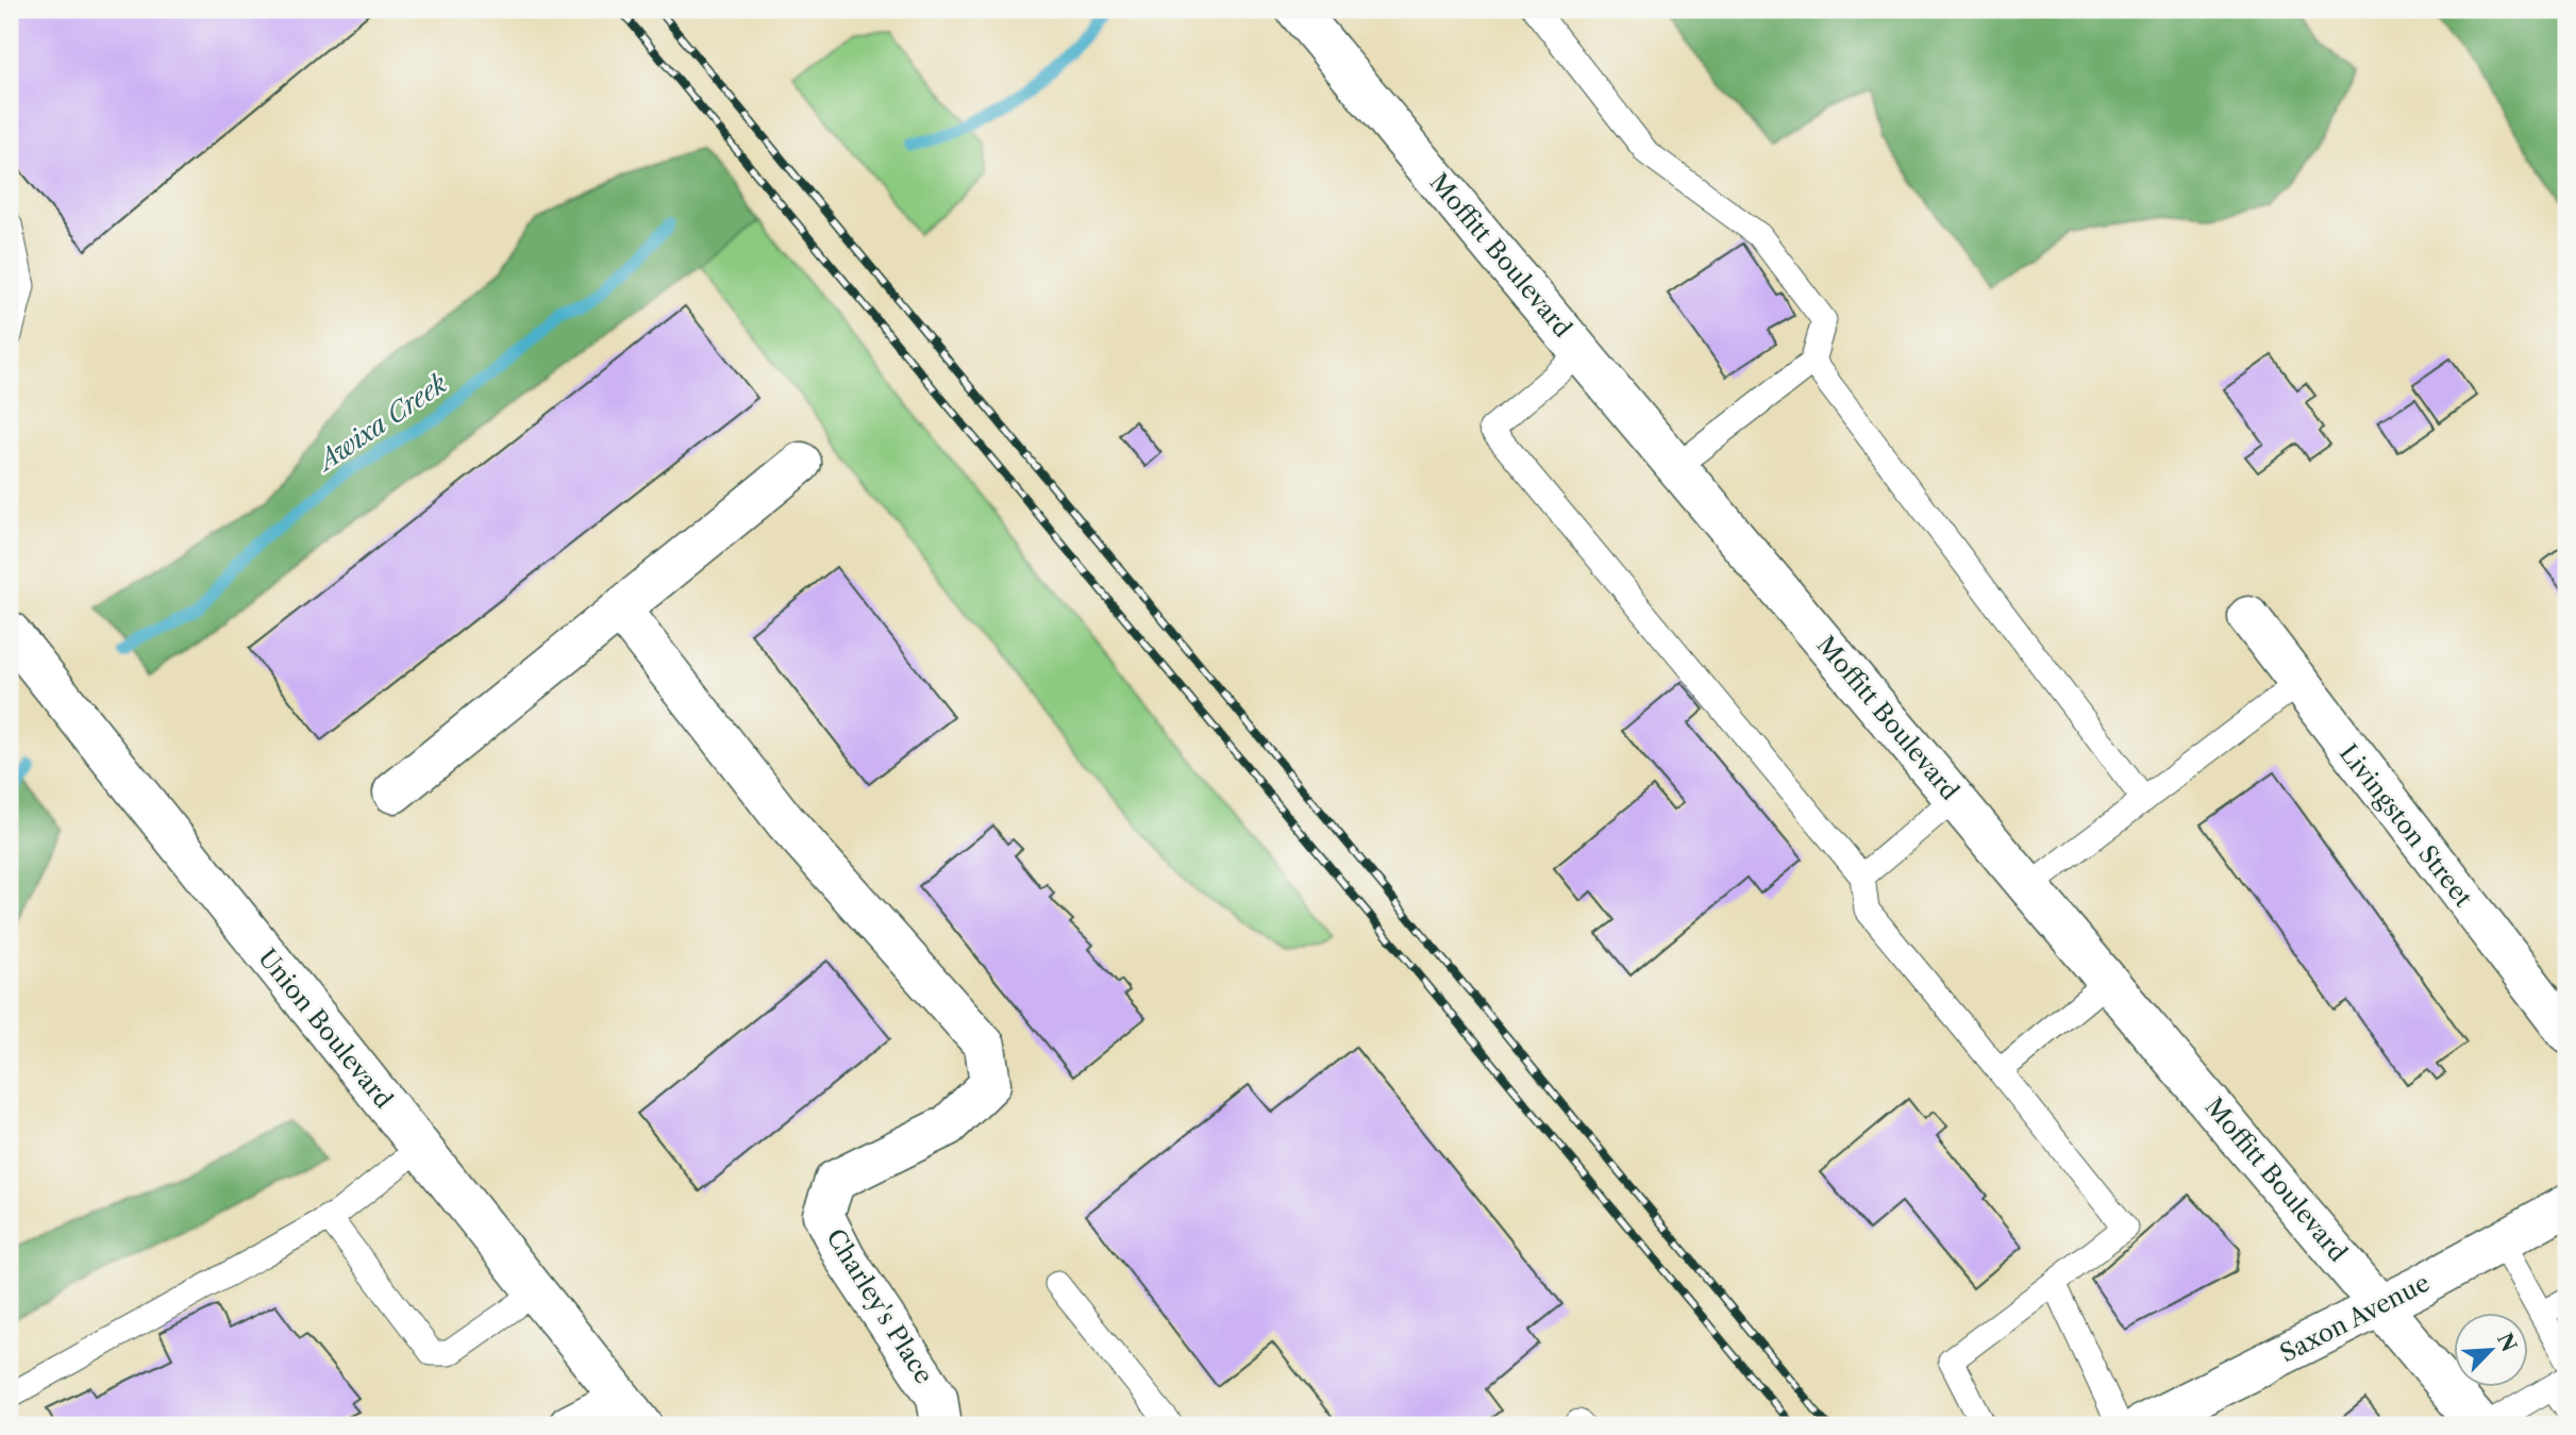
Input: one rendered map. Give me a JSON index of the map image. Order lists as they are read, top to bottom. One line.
{"streets":{"street":["Moffitt Boulevard","Livingston Street","Union Boulevard","Charley's Place","Saxon Avenue"]},"crossings":[["Moffitt Boulevard","Saxon Avenue"]],"water":["Awixa Creek"],"north":"top right"}
